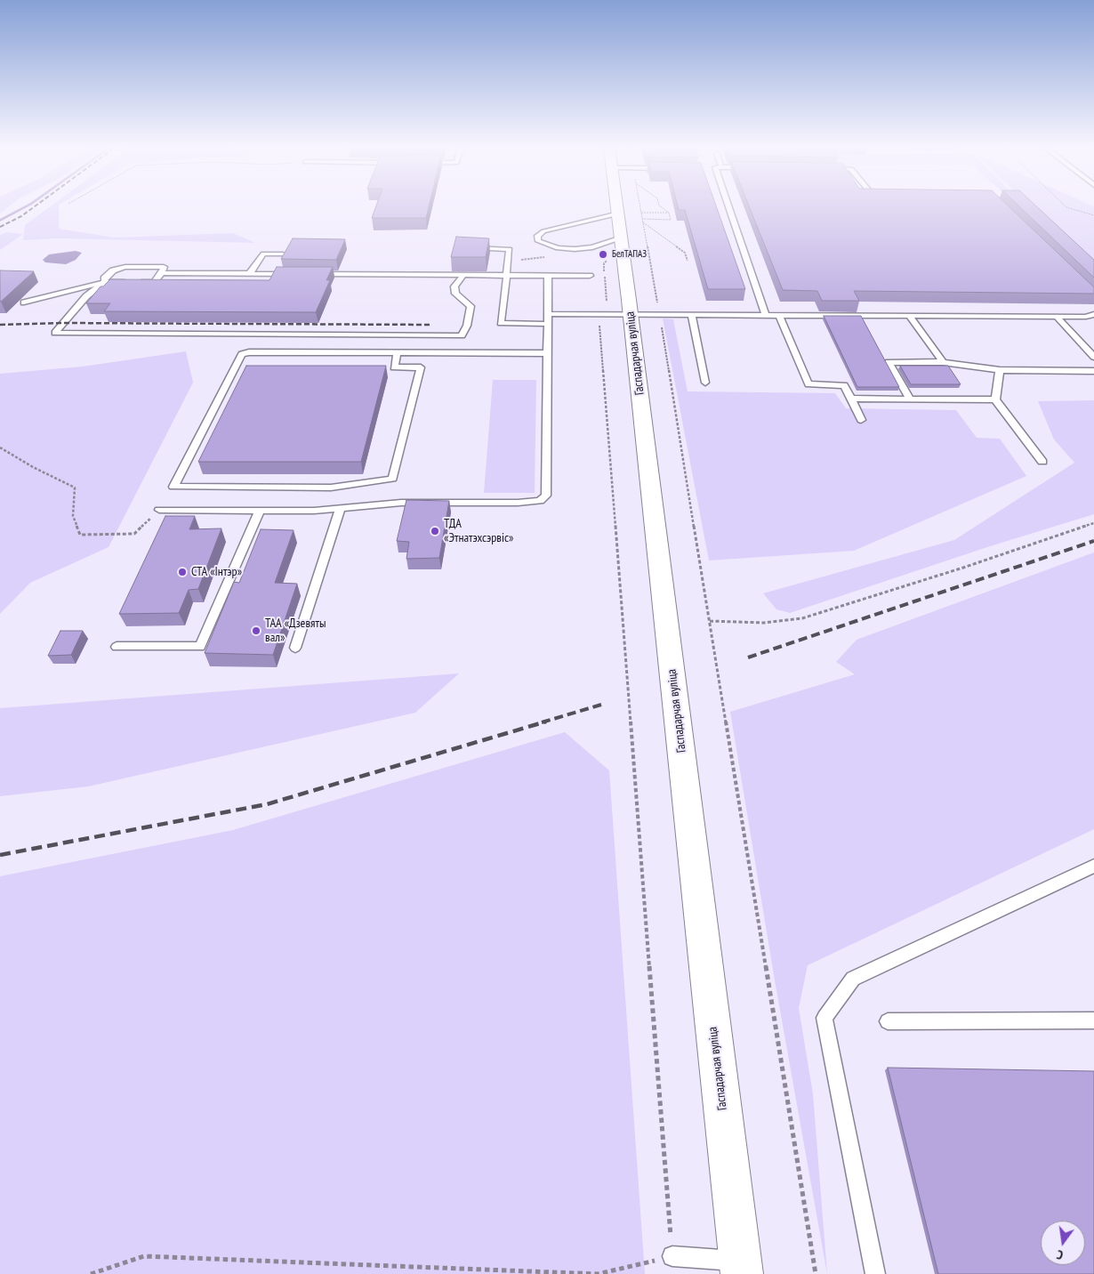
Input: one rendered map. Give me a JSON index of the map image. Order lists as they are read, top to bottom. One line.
{"streets":{"street":["Гаспадарчая вуліца"]},"places":["БелТАПАЗ","ТДА «Этнатэхсэрвіс»","СТА «Інтэр»","ТАА «Дзевяты вал»"],"north":"bottom"}
